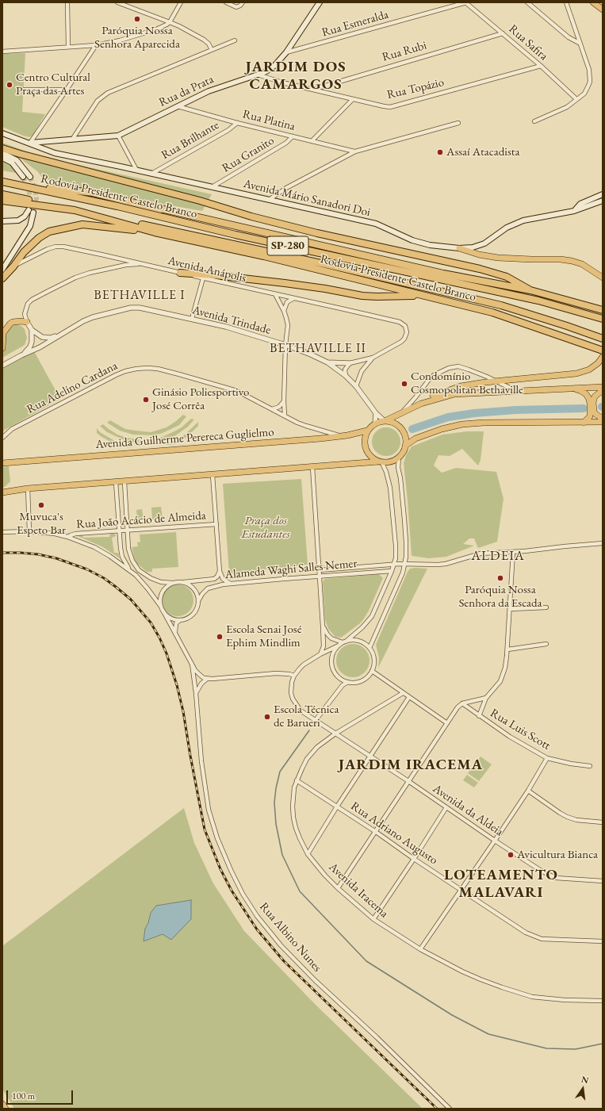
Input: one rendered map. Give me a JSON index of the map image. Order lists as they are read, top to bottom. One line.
{"streets":{"highway":["Rodovia Presidente Castelo Branco","SP-280"],"main road":["Rua da Prata","Avenida Mário Sanadori Doi","Avenida Guilherme Perereca Guglielmo"],"street":["Rua Esmeralda","Rua Safira","Rua Rubi","Rua Topázio","Rua Platina","Rua Brilhante","Rua Granito","Avenida Anápolis","Avenida Trindade","Rua Adelino Cardana","Rua João Acácio de Almeida","Alameda Waghi Salles Nemer","Rua Luis Scott","Avenida da Aldeia","Rua Adriano Augusto","Avenida Iracema","Rua Albino Nunes"]},"crossings":[["Rua Esmeralda","Rua Safira"],["Rua Esmeralda","Rua da Prata"],["Rua Safira","Rua Rubi"],["Rua Safira","Rua Topázio"],["Rua Rubi","Rua Topázio"],["Rua Topázio","Rua da Prata"],["Rua da Prata","Rua Platina"],["Rua da Prata","Avenida Mário Sanadori Doi"],["Rua Platina","Rua Brilhante"],["Rua Platina","Rua Granito"],["Rua Brilhante","Avenida Mário Sanadori Doi"],["Rua Granito","Avenida Mário Sanadori Doi"],["Avenida Trindade","Avenida Guilherme Perereca Guglielmo"],["Rua Adelino Cardana","Avenida Guilherme Perereca Guglielmo"],["Avenida da Aldeia","Avenida Iracema"],["Rua Adriano Augusto","Avenida Iracema"]],"districts":["JARDIM DOS CAMARGOS","BETHAVILLE I","BETHAVILLE II","ALDEIA","JARDIM IRACEMA","LOTEAMENTO MALAVARI"],"parks":["Praça dos Estudantes"],"places":["Paróquia Nossa Senhora Aparecida","Centro Cultural Praça das Artes","Assaí Atacadista","Condomínio Cosmopolitan Bethaville","Ginásio Poliesportivo José Corrêa","Muvuca's Espeto Bar","Paróquia Nossa Senhora da Escada","Escola Senai José Ephim Mindlim","Escola Técnica de Barueri","Avicultura Bianca"],"scale_bar":"100 m","north":"top"}
